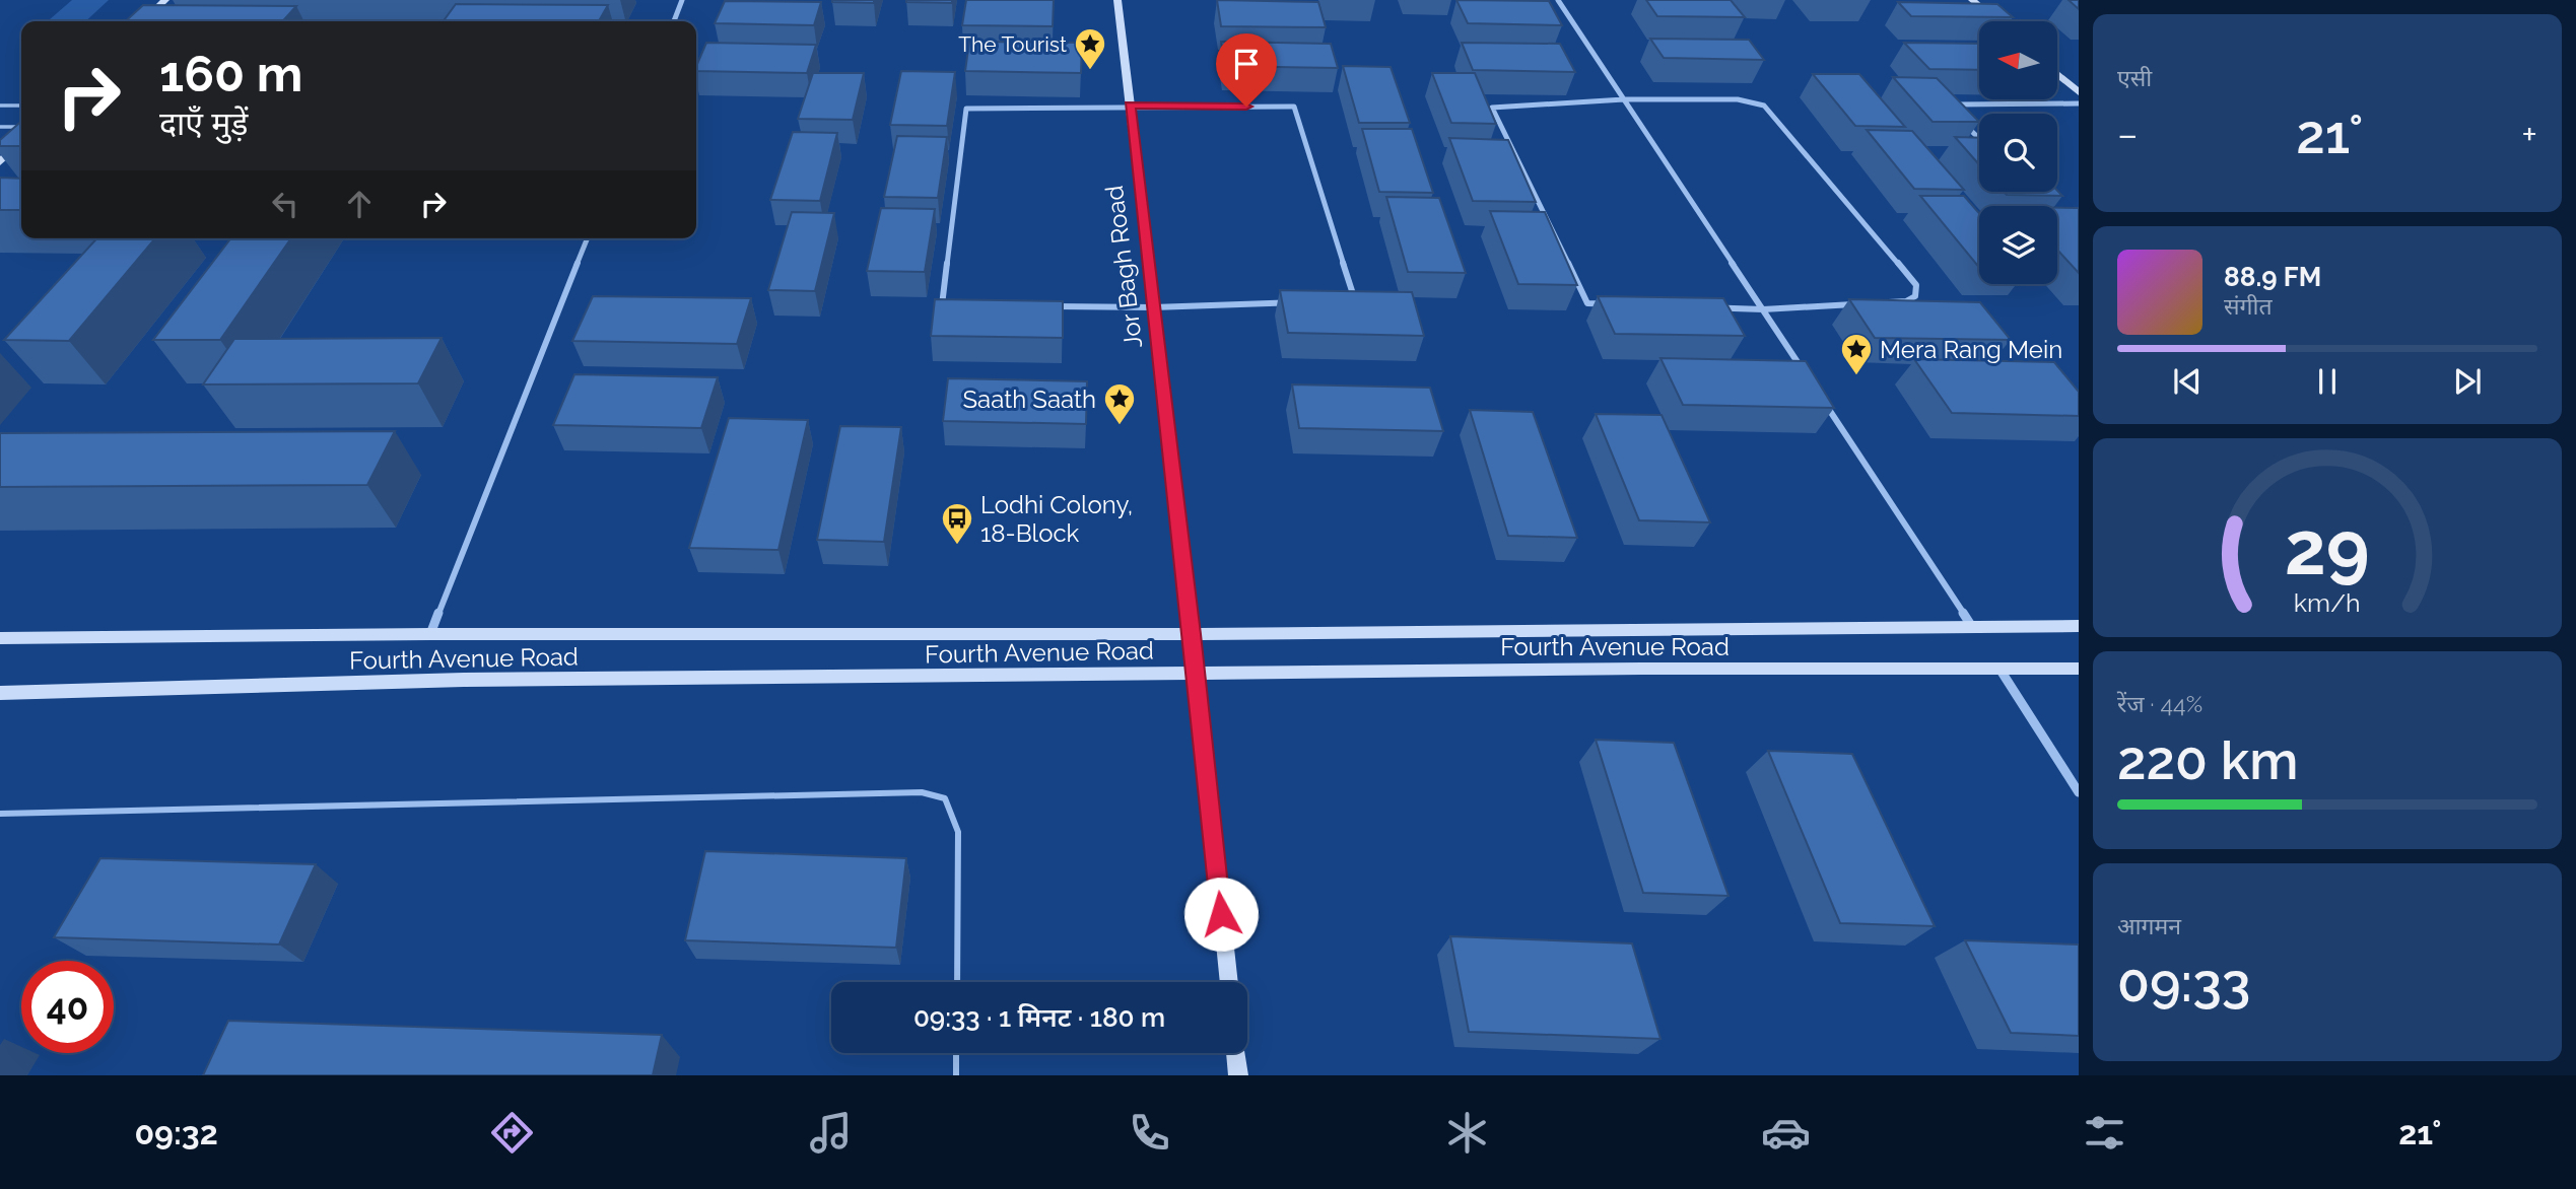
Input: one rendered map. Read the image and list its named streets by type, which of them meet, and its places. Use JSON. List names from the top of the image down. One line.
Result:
{"streets":{"main road":["Jor Bagh Road","Fourth Avenue Road"]},"crossings":[["Jor Bagh Road","Fourth Avenue Road"]],"places":{"place":["The Tourist","Mera Rang Mein","Saath Saath"],"bus stop":["Lodhi Colony, 18-Block"]},"north":"left","page":{"tile":["एसी",["रेंज · 44%","220 km"],["आगमन","09:33"]],"turn":["160 m","दाएँ मुड़ें"],"heat":["−","21°","+"],"song":["88.9 FM","संगीत"],"limit":"40","trip":"09:33 · 1 मिनट · 180 m","tabs":["09:32","21°"],"gauge":["29","km/h"]}}
